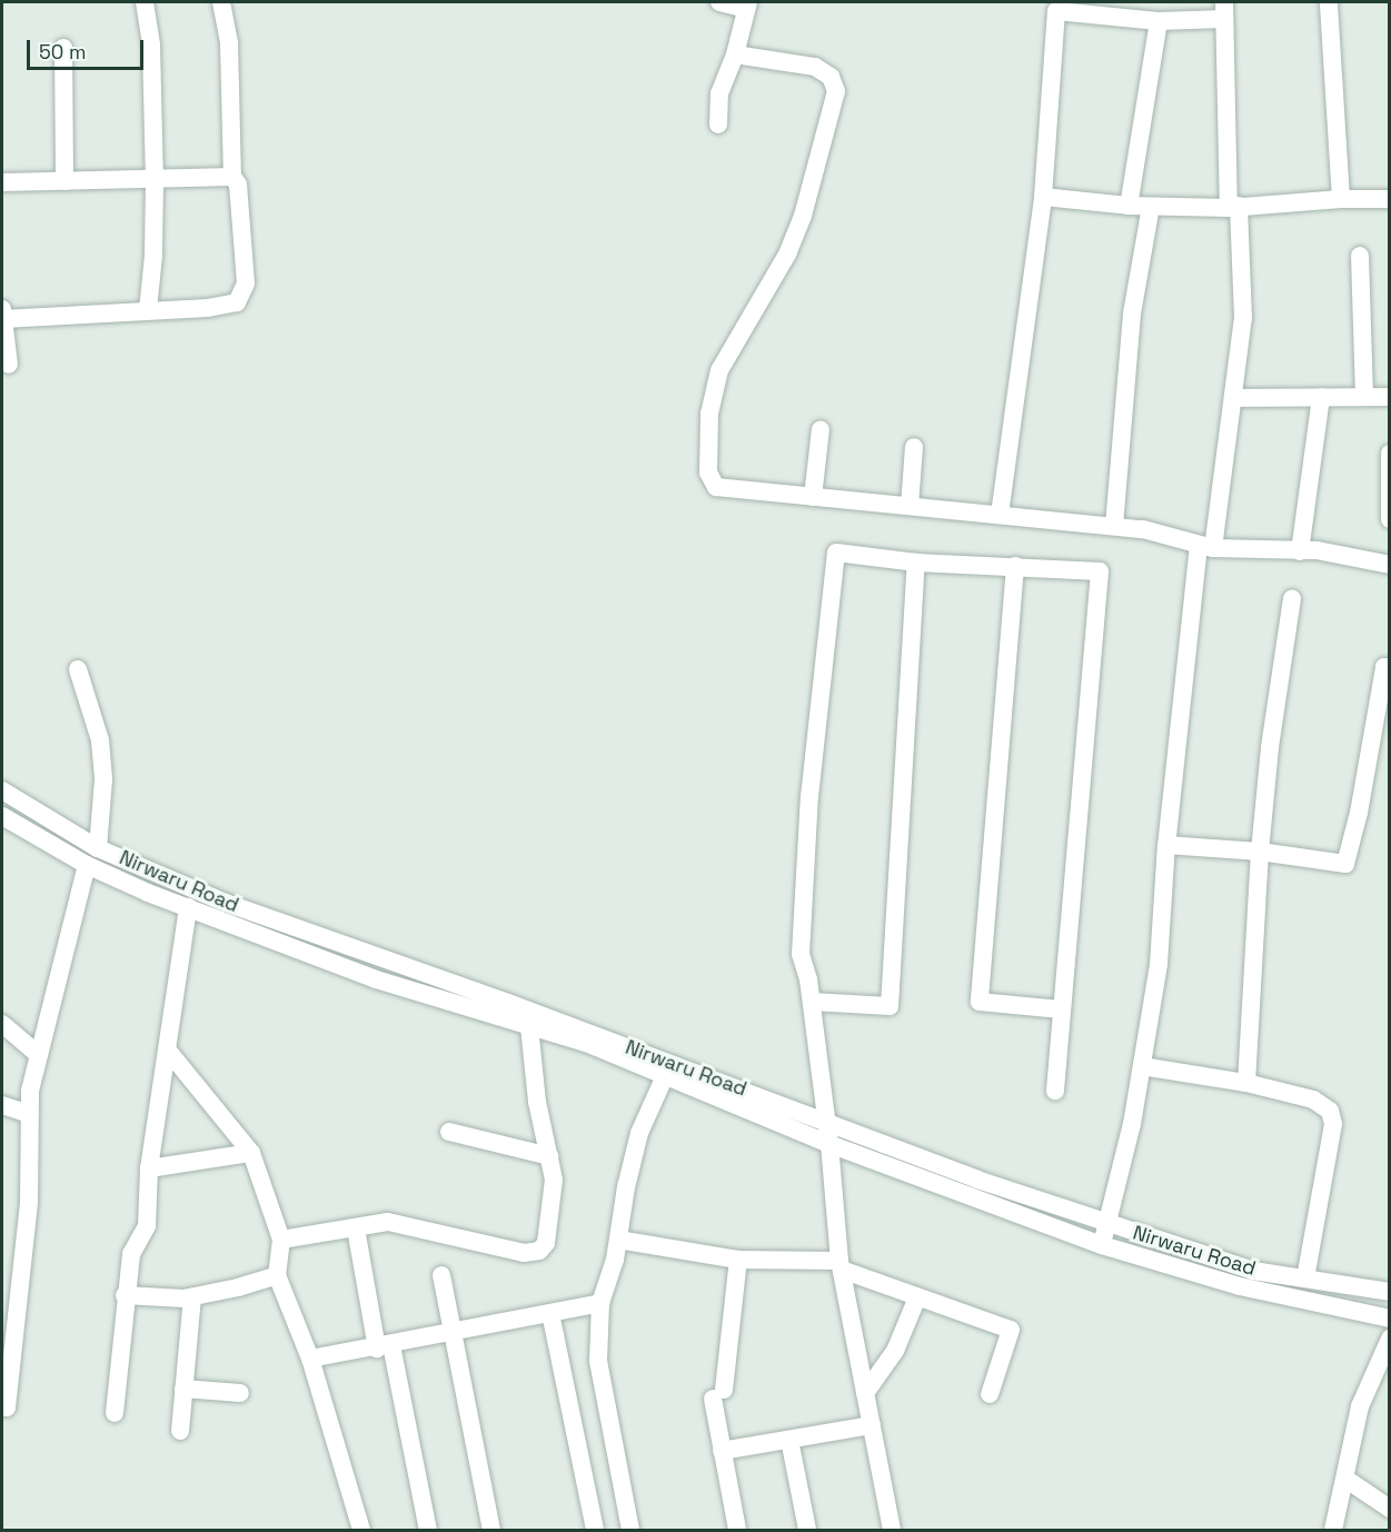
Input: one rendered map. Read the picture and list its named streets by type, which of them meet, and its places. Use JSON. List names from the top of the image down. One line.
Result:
{"streets":{"street":["Nirwaru Road"]},"scale_bar":"50 m"}
